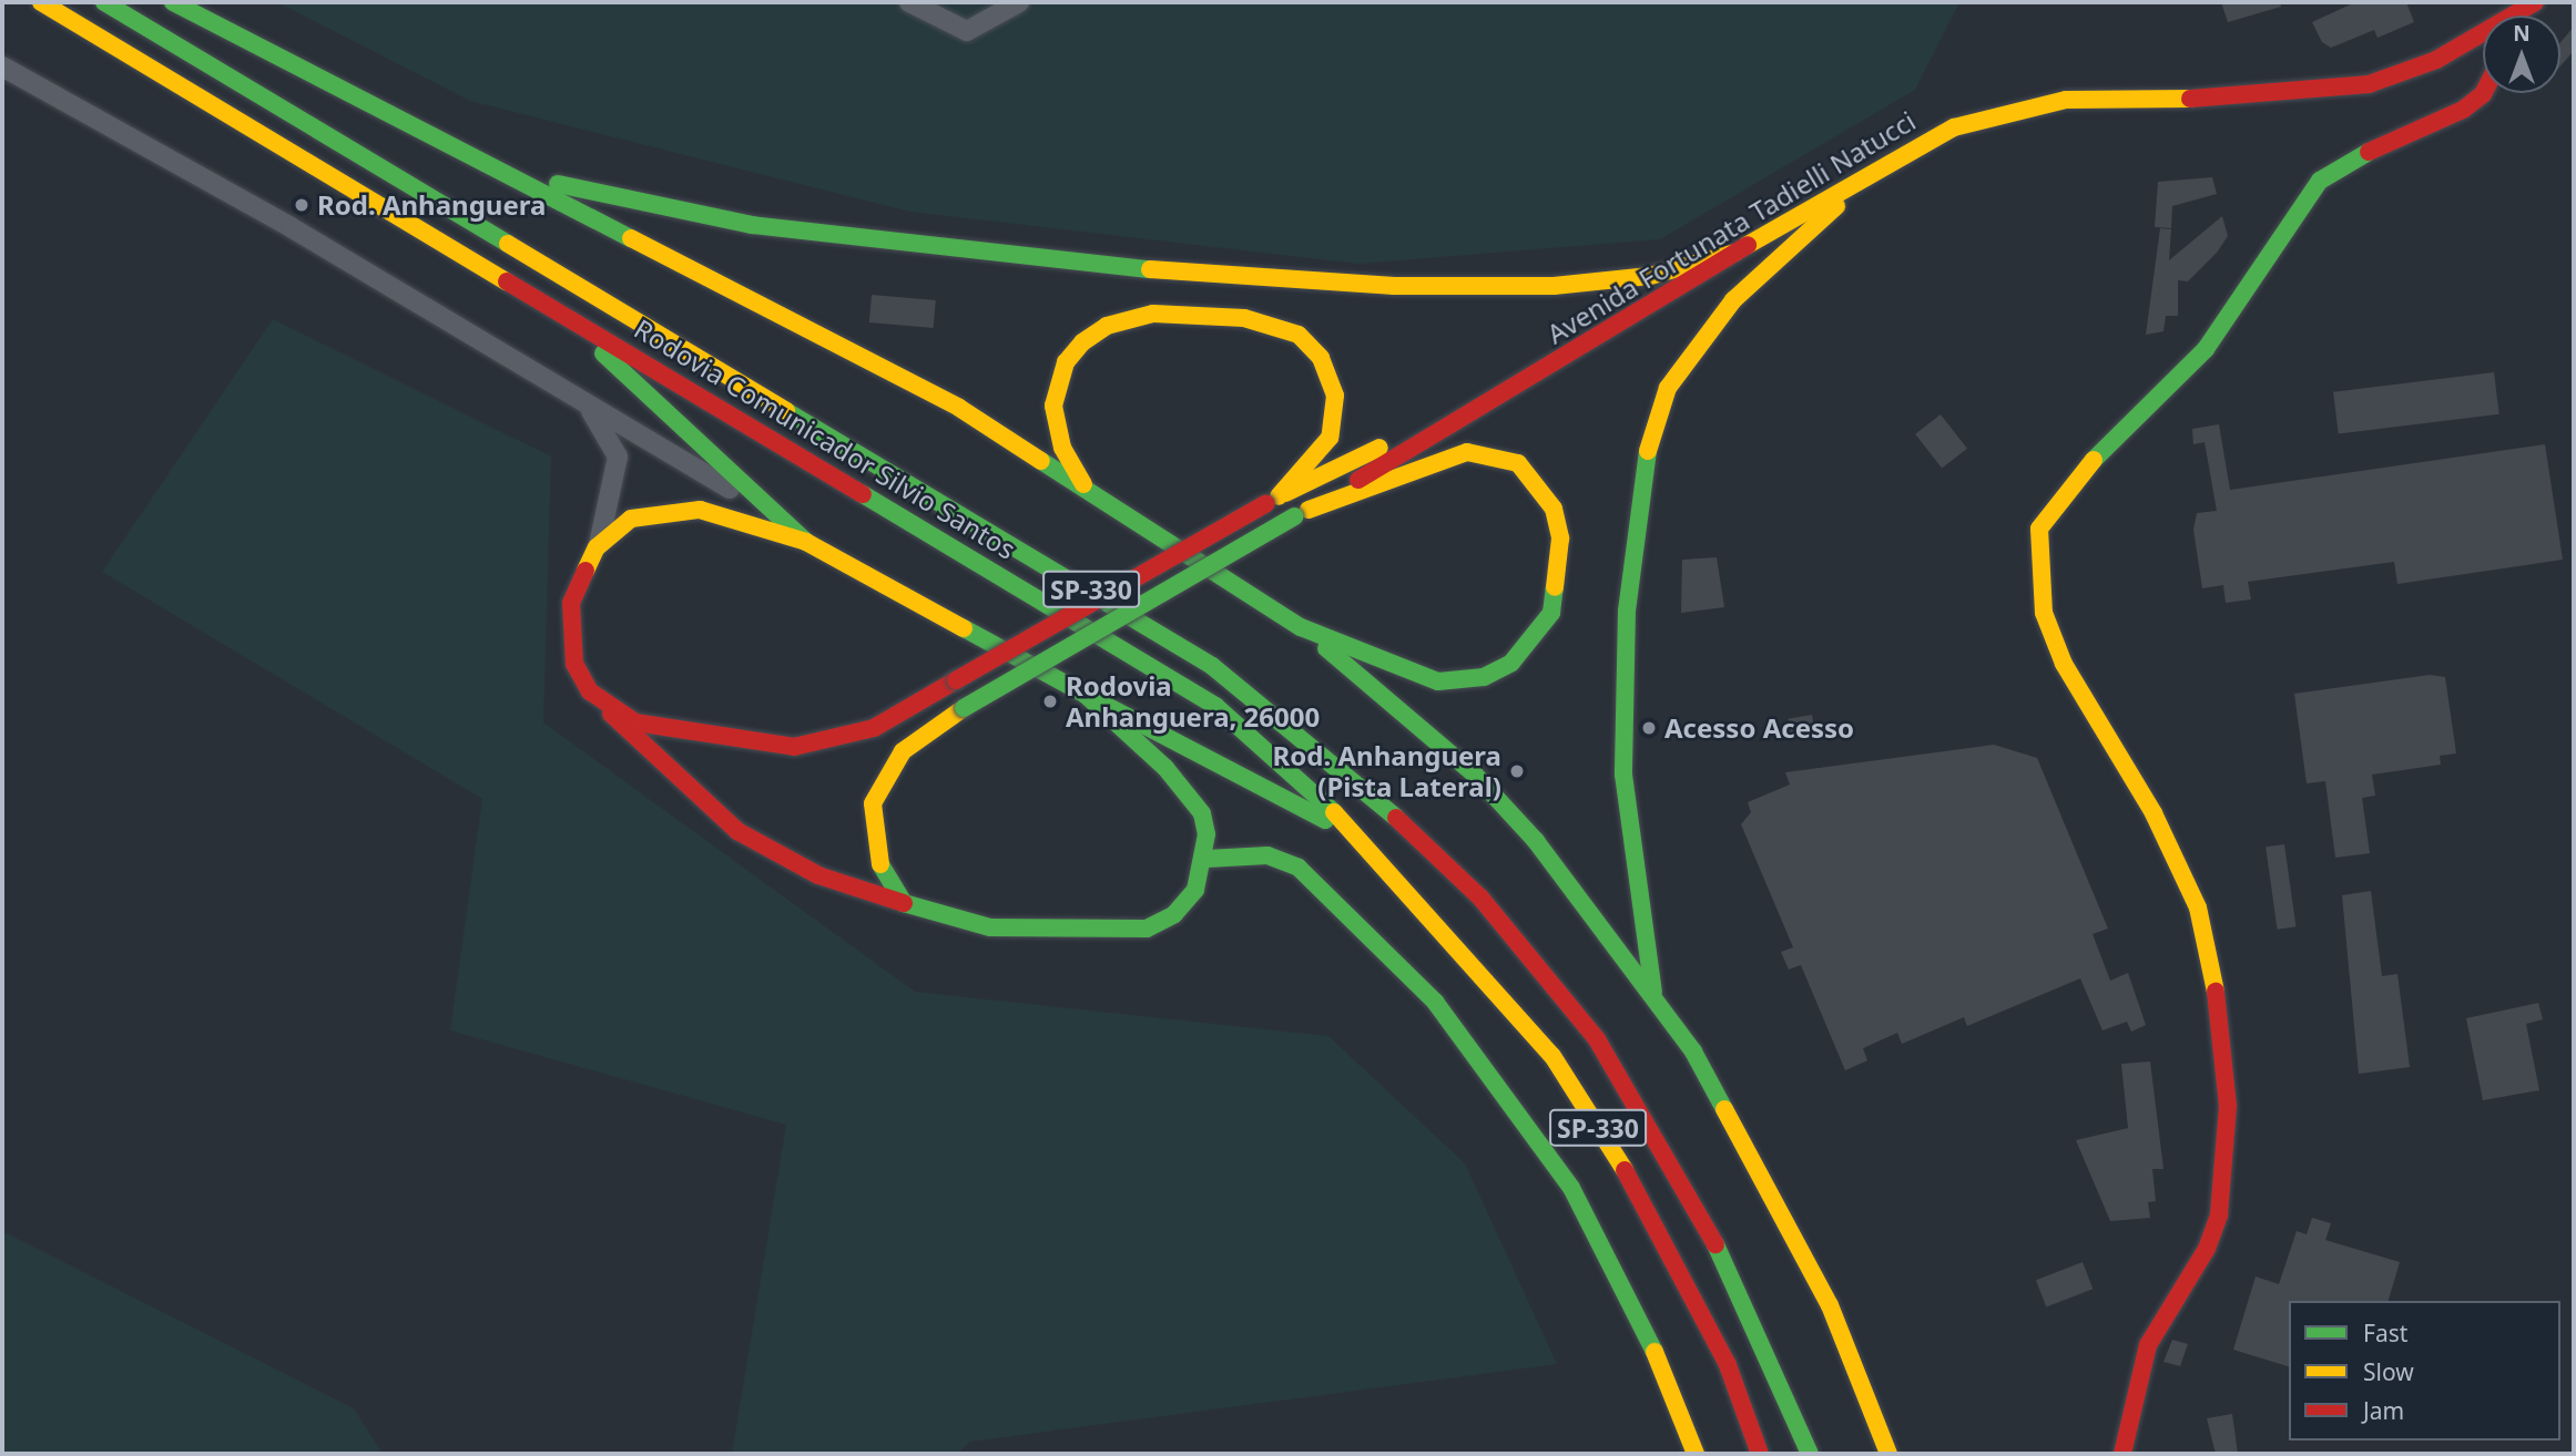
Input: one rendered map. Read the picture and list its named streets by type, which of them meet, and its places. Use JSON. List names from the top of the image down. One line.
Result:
{"streets":{"main road":["Avenida Fortunata Tadielli Natucci","Rodovia Comunicador Silvio Santos","SP-330"]},"places":["Rod. Anhanguera","Rodovia Anhanguera, 26000","Acesso Acesso","Rod. Anhanguera (Pista Lateral)"],"legend":["Fast","Slow","Jam"],"north":"top"}
